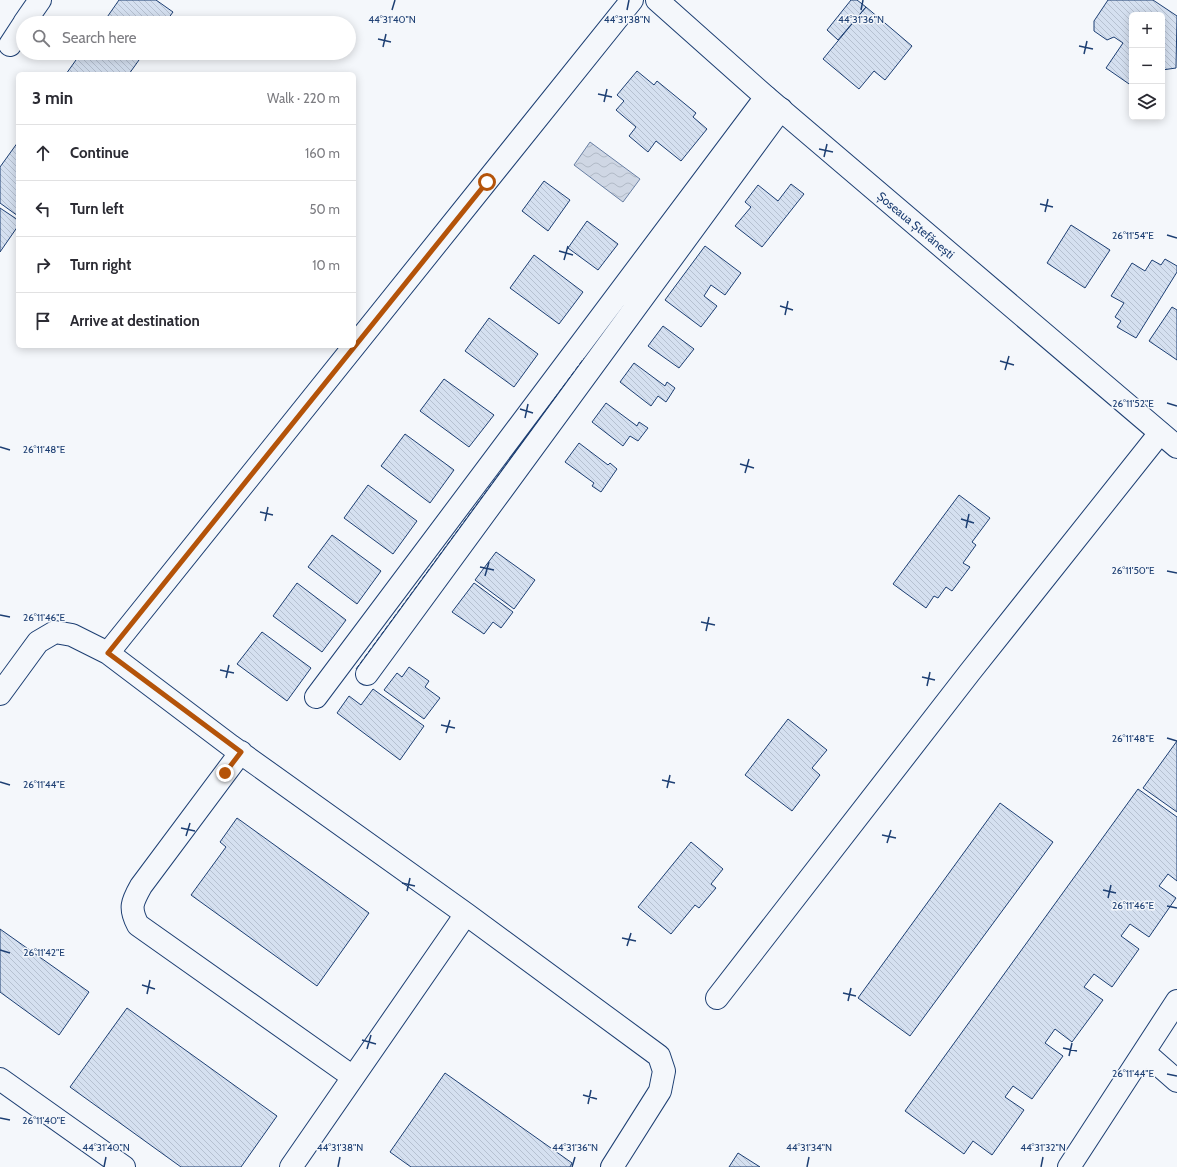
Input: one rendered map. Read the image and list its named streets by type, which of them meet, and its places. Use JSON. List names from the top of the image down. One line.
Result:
{"streets":{"street":["Șoseaua Ștefănești"]},"page":{"map_buttons":["+","−"],"search":"Search here","heading":["3 min","Walk · 220 m"],"list":[["Continue","160 m"],["Turn left","50 m"],["Turn right","10 m"],"Arrive at destination"]},"coordinates":["44°31'40\"N","44°31'38\"N","44°31'36\"N","26°11'54\"E","26°11'52\"E","26°11'48\"E","26°11'50\"E","26°11'46\"E","26°11'44\"E","26°11'42\"E","26°11'40\"E","44°31'34\"N","44°31'32\"N"]}
